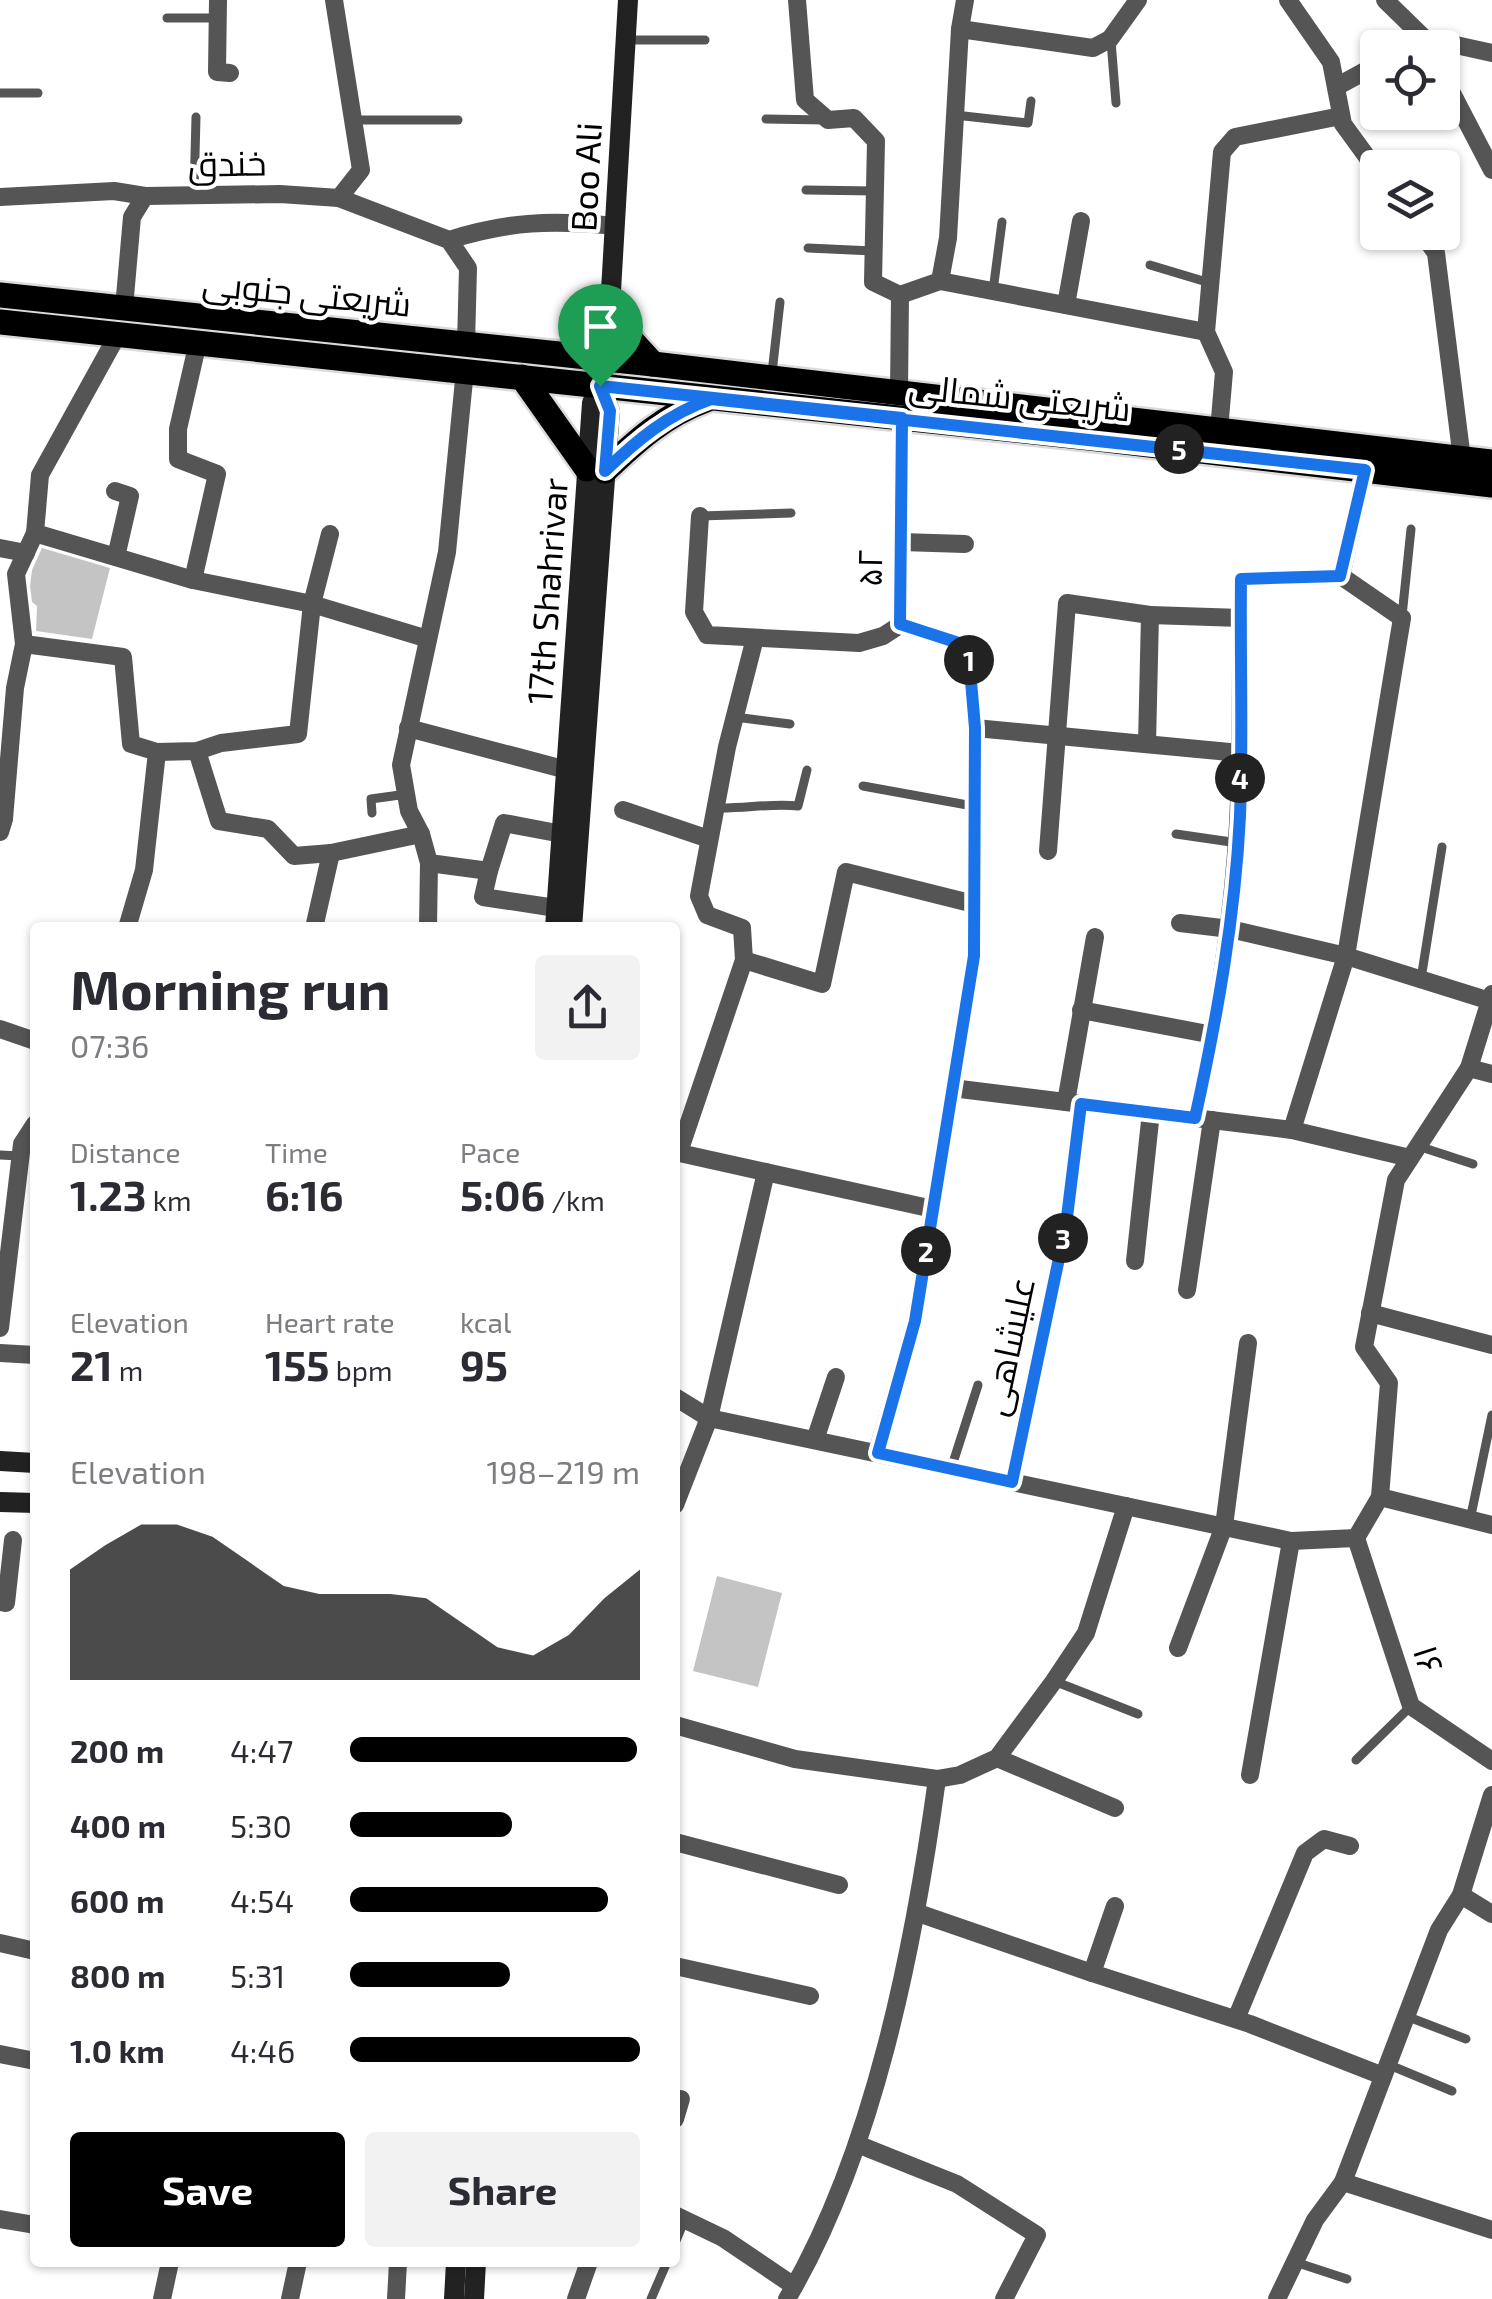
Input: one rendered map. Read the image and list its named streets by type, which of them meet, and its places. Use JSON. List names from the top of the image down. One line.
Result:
{"streets":{"main road":["Boo Ali","شریعتی جنوبی","شریعتی شمالی","17th Shahrivar"],"street":["خندق","۵۲","علیشاهی","۱۶"]},"crossings":[["خندق","شریعتی جنوبی"],["Boo Ali","شریعتی جنوبی"],["Boo Ali","شریعتی شمالی"],["شریعتی جنوبی","شریعتی شمالی"],["شریعتی جنوبی","17th Shahrivar"],["شریعتی شمالی","۵۲"],["شریعتی شمالی","17th Shahrivar"]],"page":{"pins":["5","1","4","3","2"],"heading":["Morning run","07:36"],"stats":[["Distance","1.23 km"],["Time","6:16"],["Pace","5:06 /km"],["Elevation","21 m"],["Heart rate","155 bpm"],["kcal","95"]],"chart":["Elevation","198–219 m"],"list":[{"name":"200 m","note":"4:47"},{"name":"400 m","note":"5:30"},{"name":"600 m","note":"4:54"},{"name":"800 m","note":"5:31"},{"name":"1.0 km","note":"4:46"}],"buttons":["Save","Share"]}}
